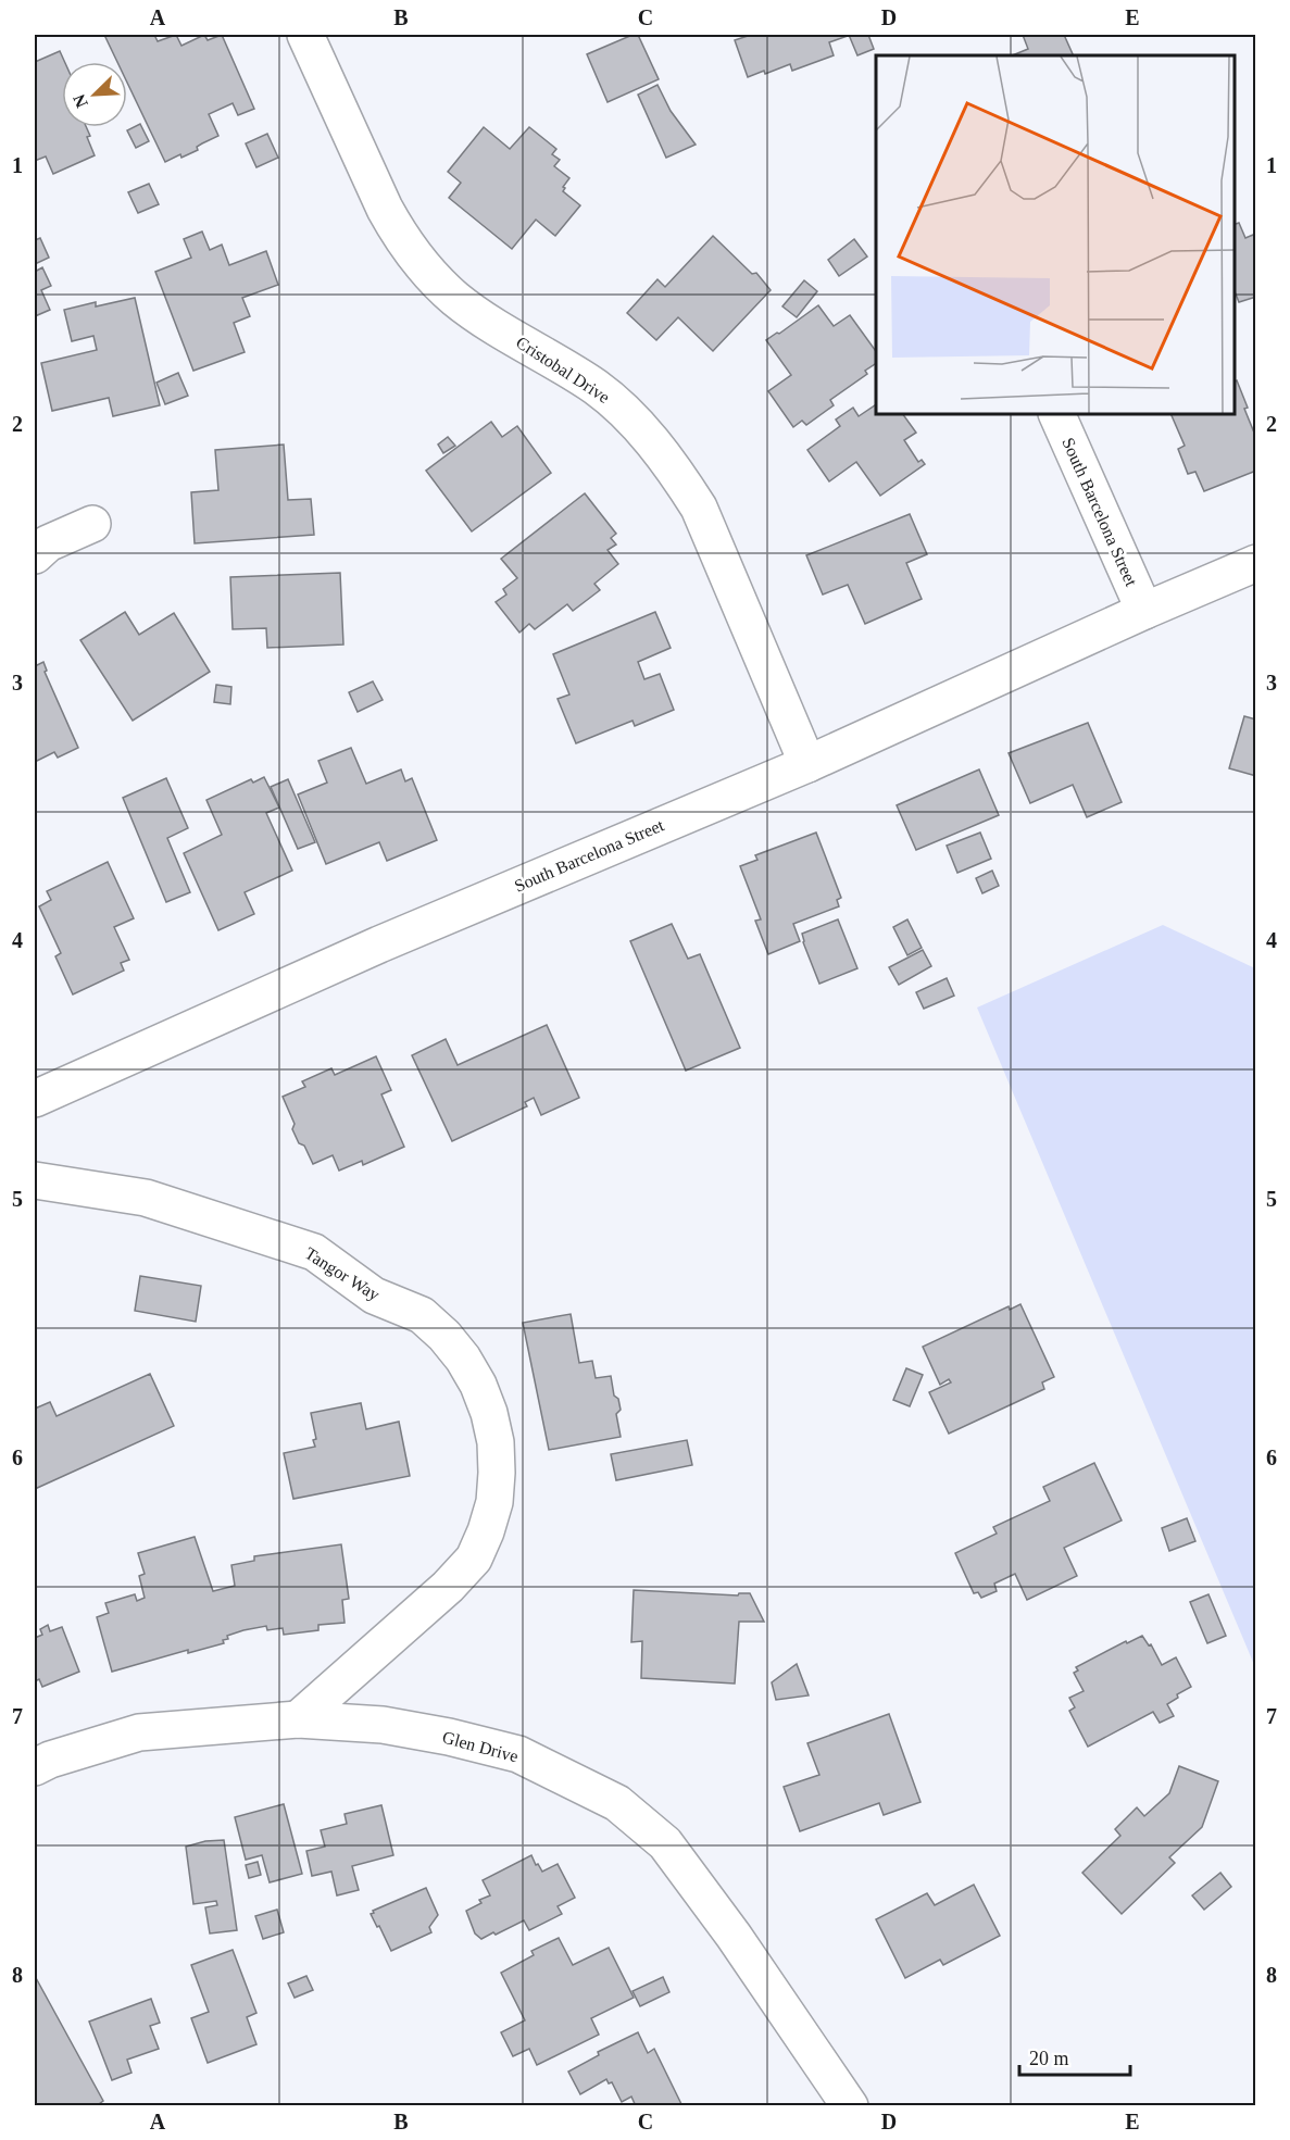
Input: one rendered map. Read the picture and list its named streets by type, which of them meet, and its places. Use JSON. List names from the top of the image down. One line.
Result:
{"streets":{"street":["Cristobal Drive","South Barcelona Street","Tangor Way","Glen Drive"]},"crossings":[["Cristobal Drive","South Barcelona Street"],["Tangor Way","Glen Drive"]],"scale_bar":"20 m","north":"bottom left","grid":{"columns":["A","B","C","D","E"],"rows":["1","2","3","4","5","6","7","8"]}}
